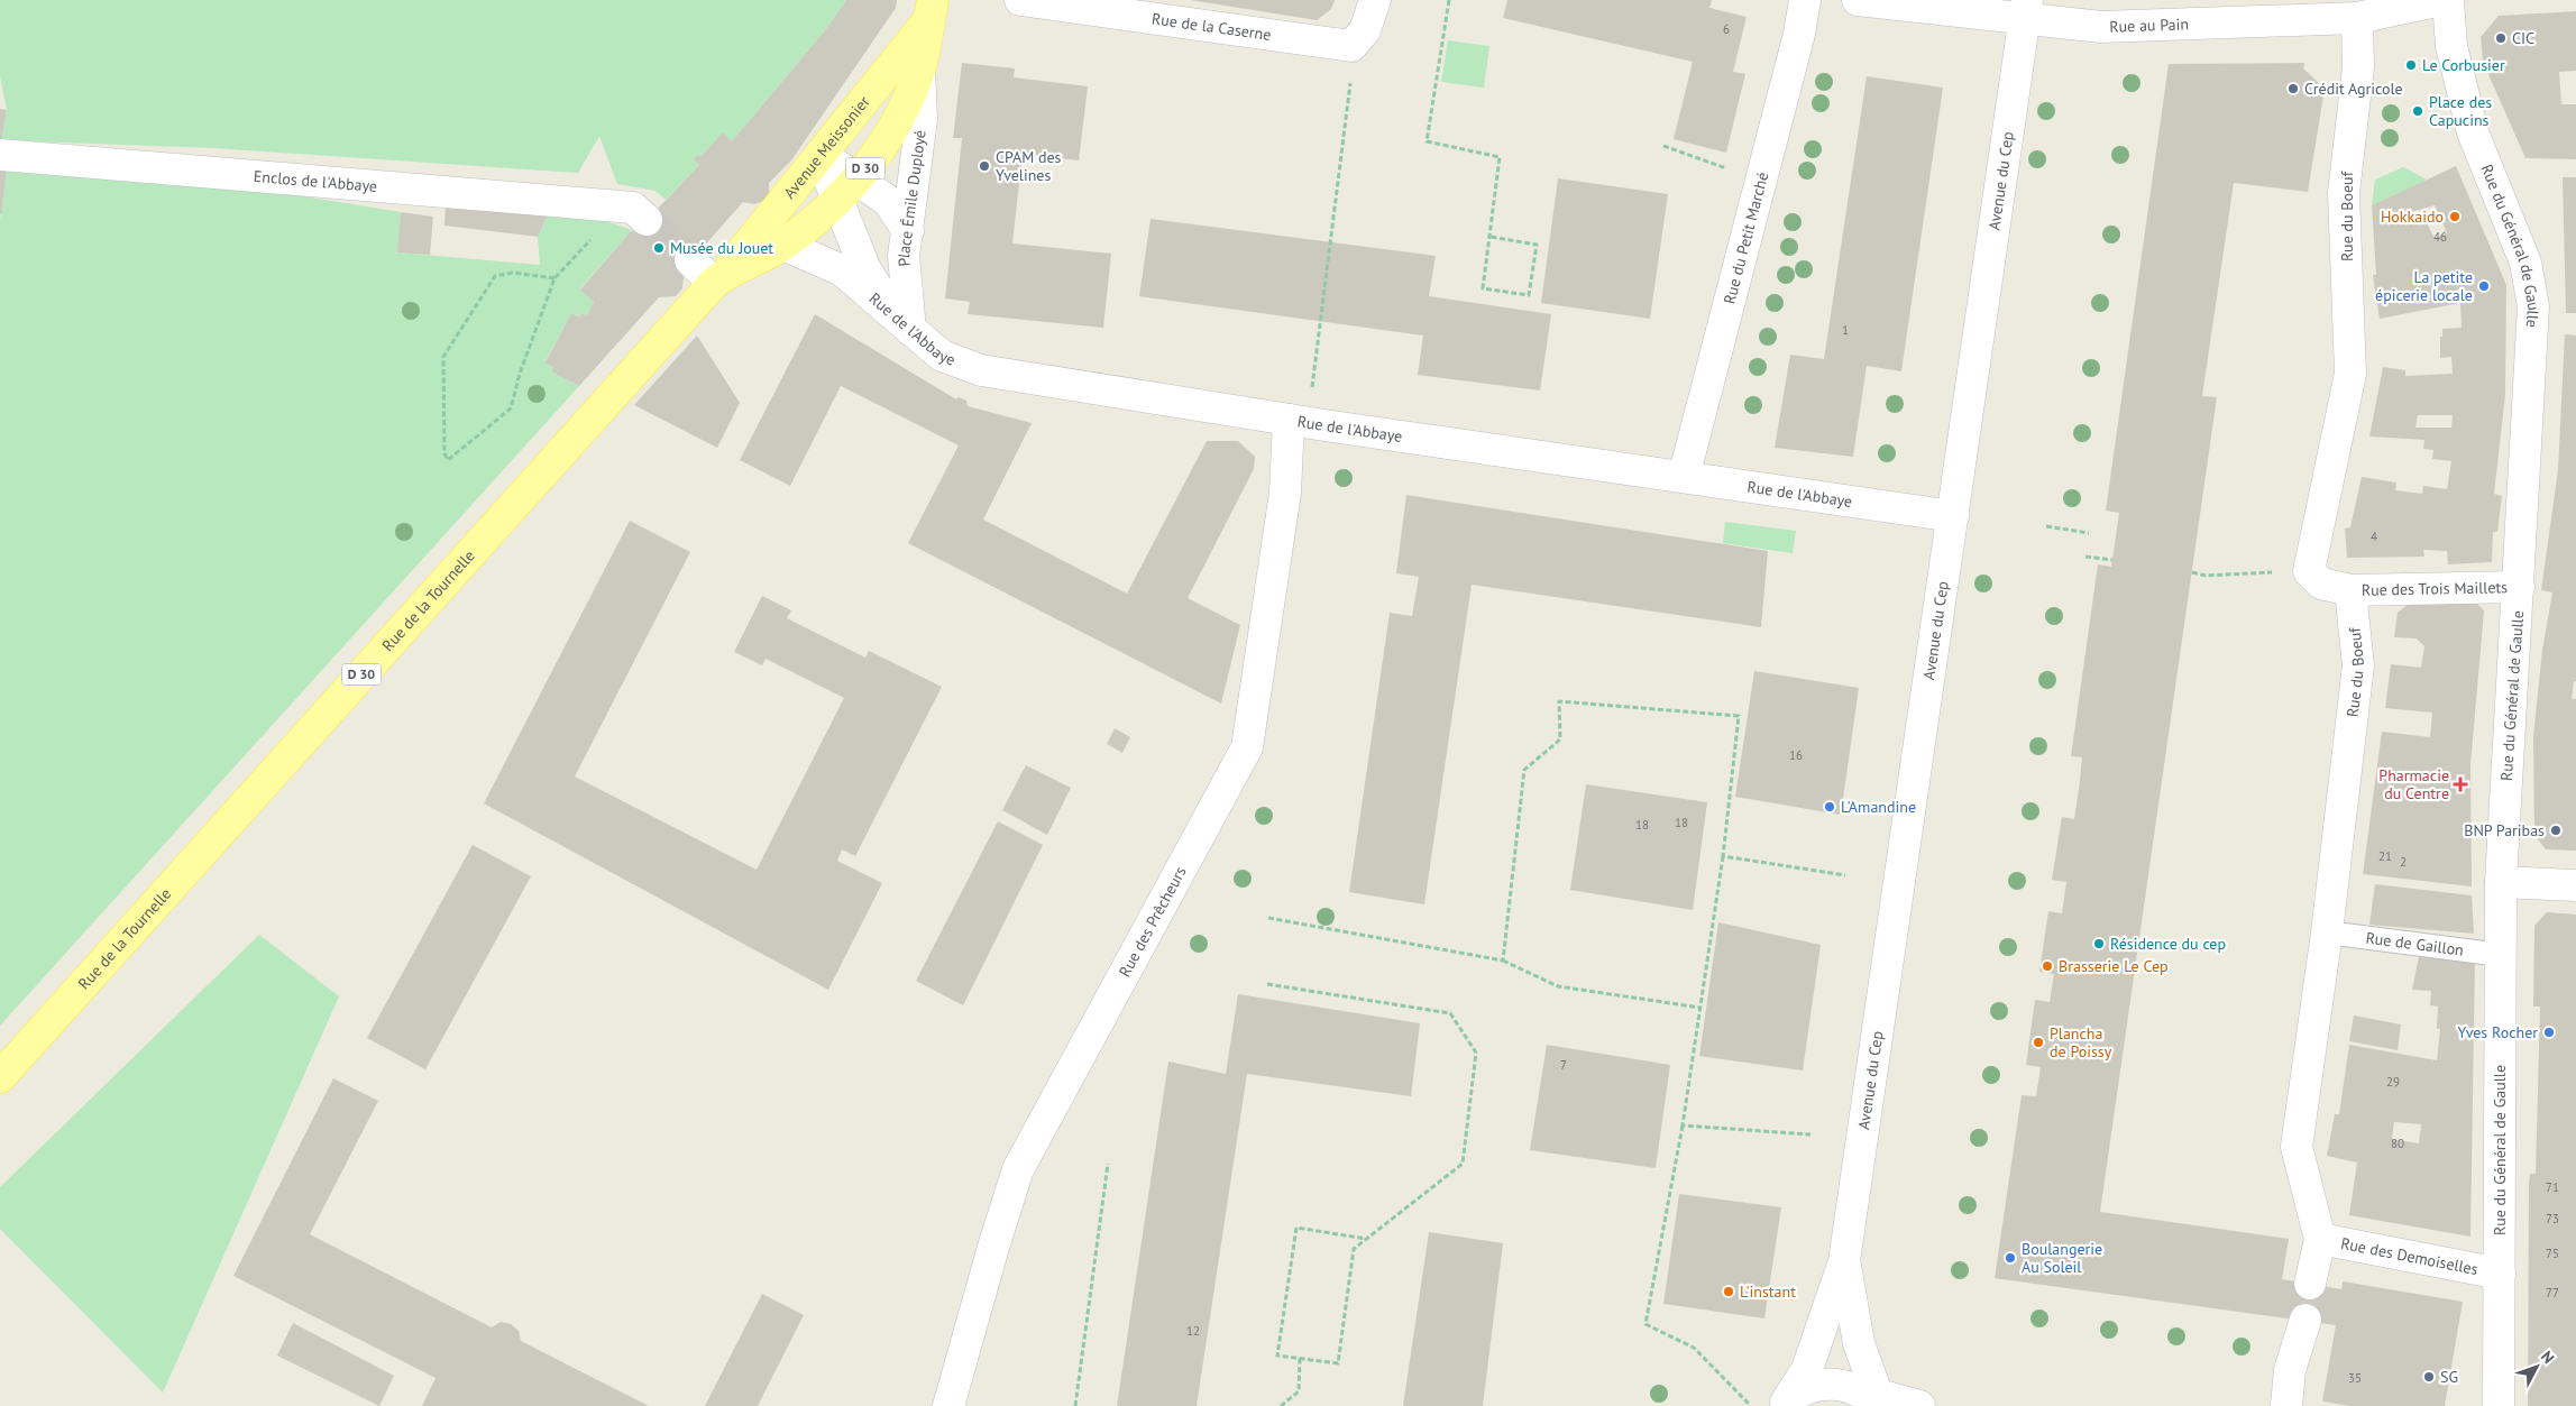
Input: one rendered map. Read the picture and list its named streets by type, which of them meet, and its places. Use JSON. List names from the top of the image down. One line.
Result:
{"streets":{"main road":["Avenue Meissonier","D 30","Rue de la Tournelle"],"street":["Rue au Pain","Rue de la Caserne","Avenue du Cep","Enclos de l'Abbaye","Place Émile Duployé","Rue du Boeuf","Rue du Petit Marché","Rue du Général de Gaulle","Rue de l'Abbaye","Rue des Trois Maillets","Rue des Prêcheurs","Rue des Demoiselles"],"lane":["Rue de Gaillon"]},"crossings":[["Rue au Pain","Avenue du Cep"],["Rue au Pain","Rue du Boeuf"],["Avenue Meissonier","Place Émile Duployé"],["Avenue Meissonier","Rue de l'Abbaye"],["Avenue Meissonier","Rue de la Tournelle"],["Avenue du Cep","Rue de l'Abbaye"],["Place Émile Duployé","Rue de l'Abbaye"],["Rue du Boeuf","Rue des Trois Maillets"],["Rue du Boeuf","Rue de Gaillon"],["Rue du Boeuf","Rue des Demoiselles"],["Rue du Petit Marché","Rue de l'Abbaye"],["Rue du Général de Gaulle","Rue des Trois Maillets"],["Rue du Général de Gaulle","Rue de Gaillon"],["Rue du Général de Gaulle","Rue des Demoiselles"],["Rue de l'Abbaye","Rue de la Tournelle"],["Rue de l'Abbaye","Rue des Prêcheurs"]],"places":{"other":["CIC","Le Corbusier","Crédit Agricole","Place des Capucins","CPAM des Yvelines","Hokkaido","Musée du Jouet","La petite épicerie locale","L'Amandine","BNP Paribas","Résidence du cep","Brasserie Le Cep","Yves Rocher","Plancha de Poissy","Boulangerie Au Soleil","L'instant","SG"],"health":["Pharmacie du Centre"]},"house_numbers":["6","46","1","4","16","18","18","21","2","7","29","80","71","73","75","77","12","35"],"north":"top right"}
